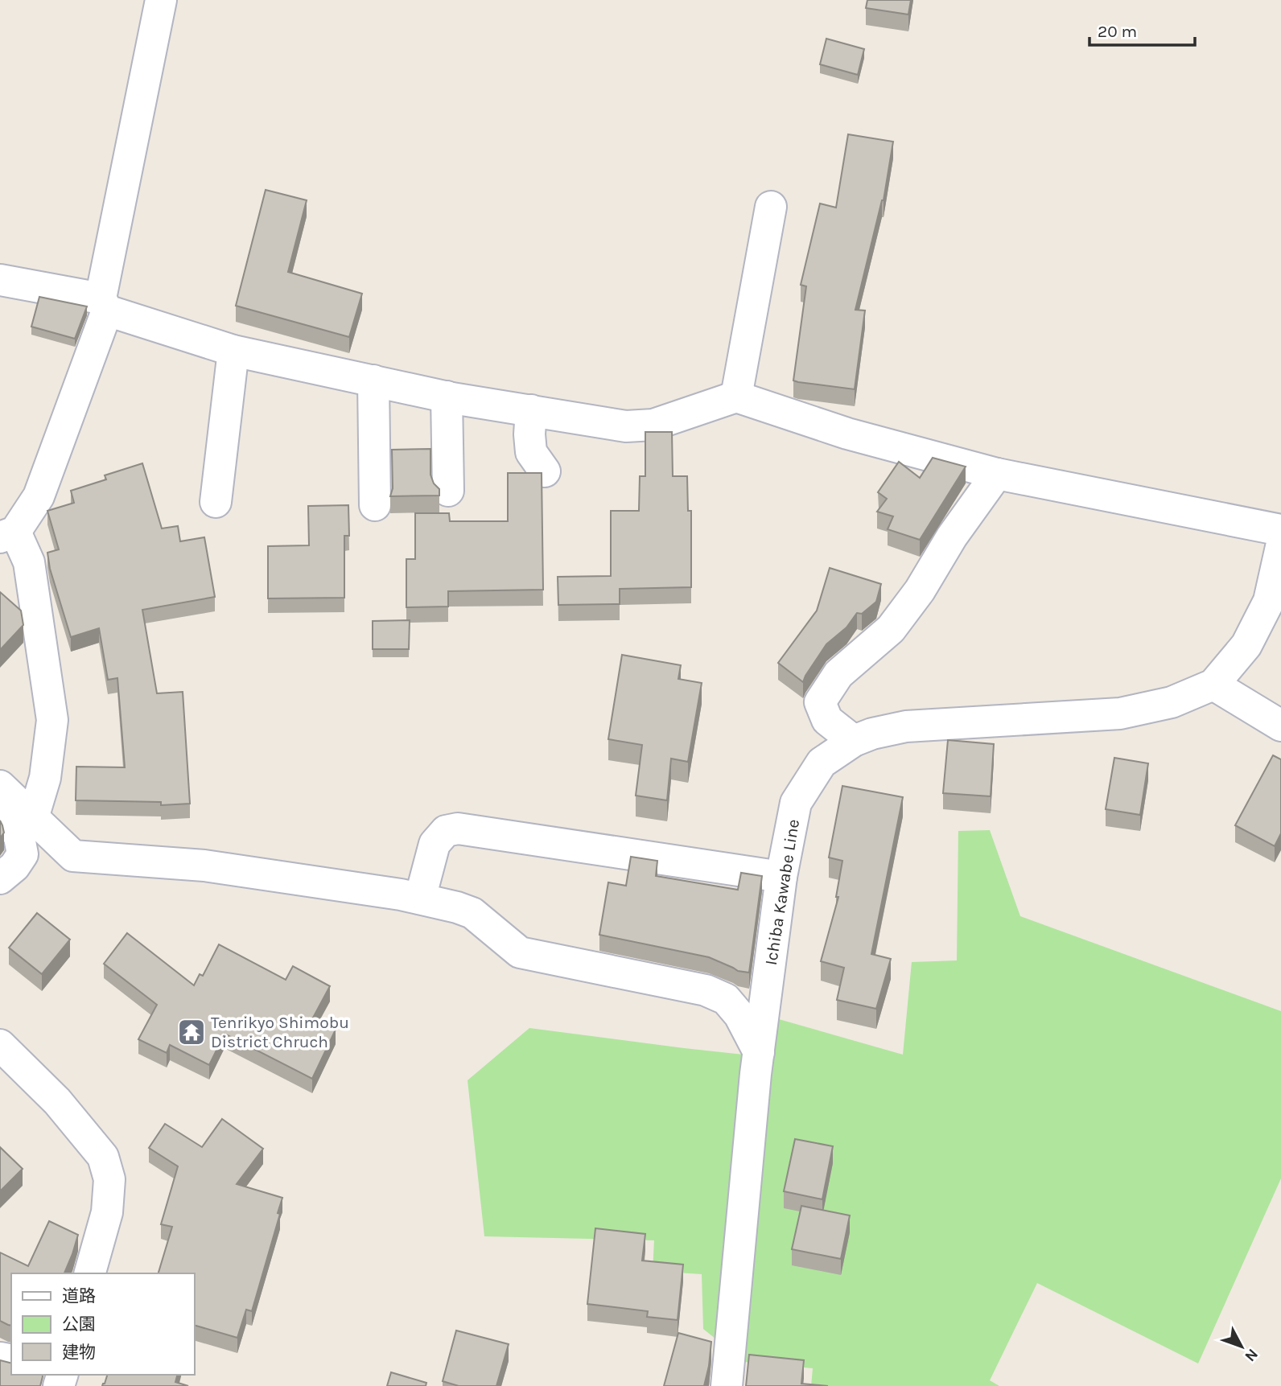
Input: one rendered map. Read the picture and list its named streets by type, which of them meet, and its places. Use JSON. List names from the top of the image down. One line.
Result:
{"streets":{"street":["Ichiba Kawabe Line"]},"places":{"temple":["Tenrikyo Shimobu District Chruch"]},"legend":["道路","公園","建物"],"scale_bar":"20 m","north":"bottom right"}
